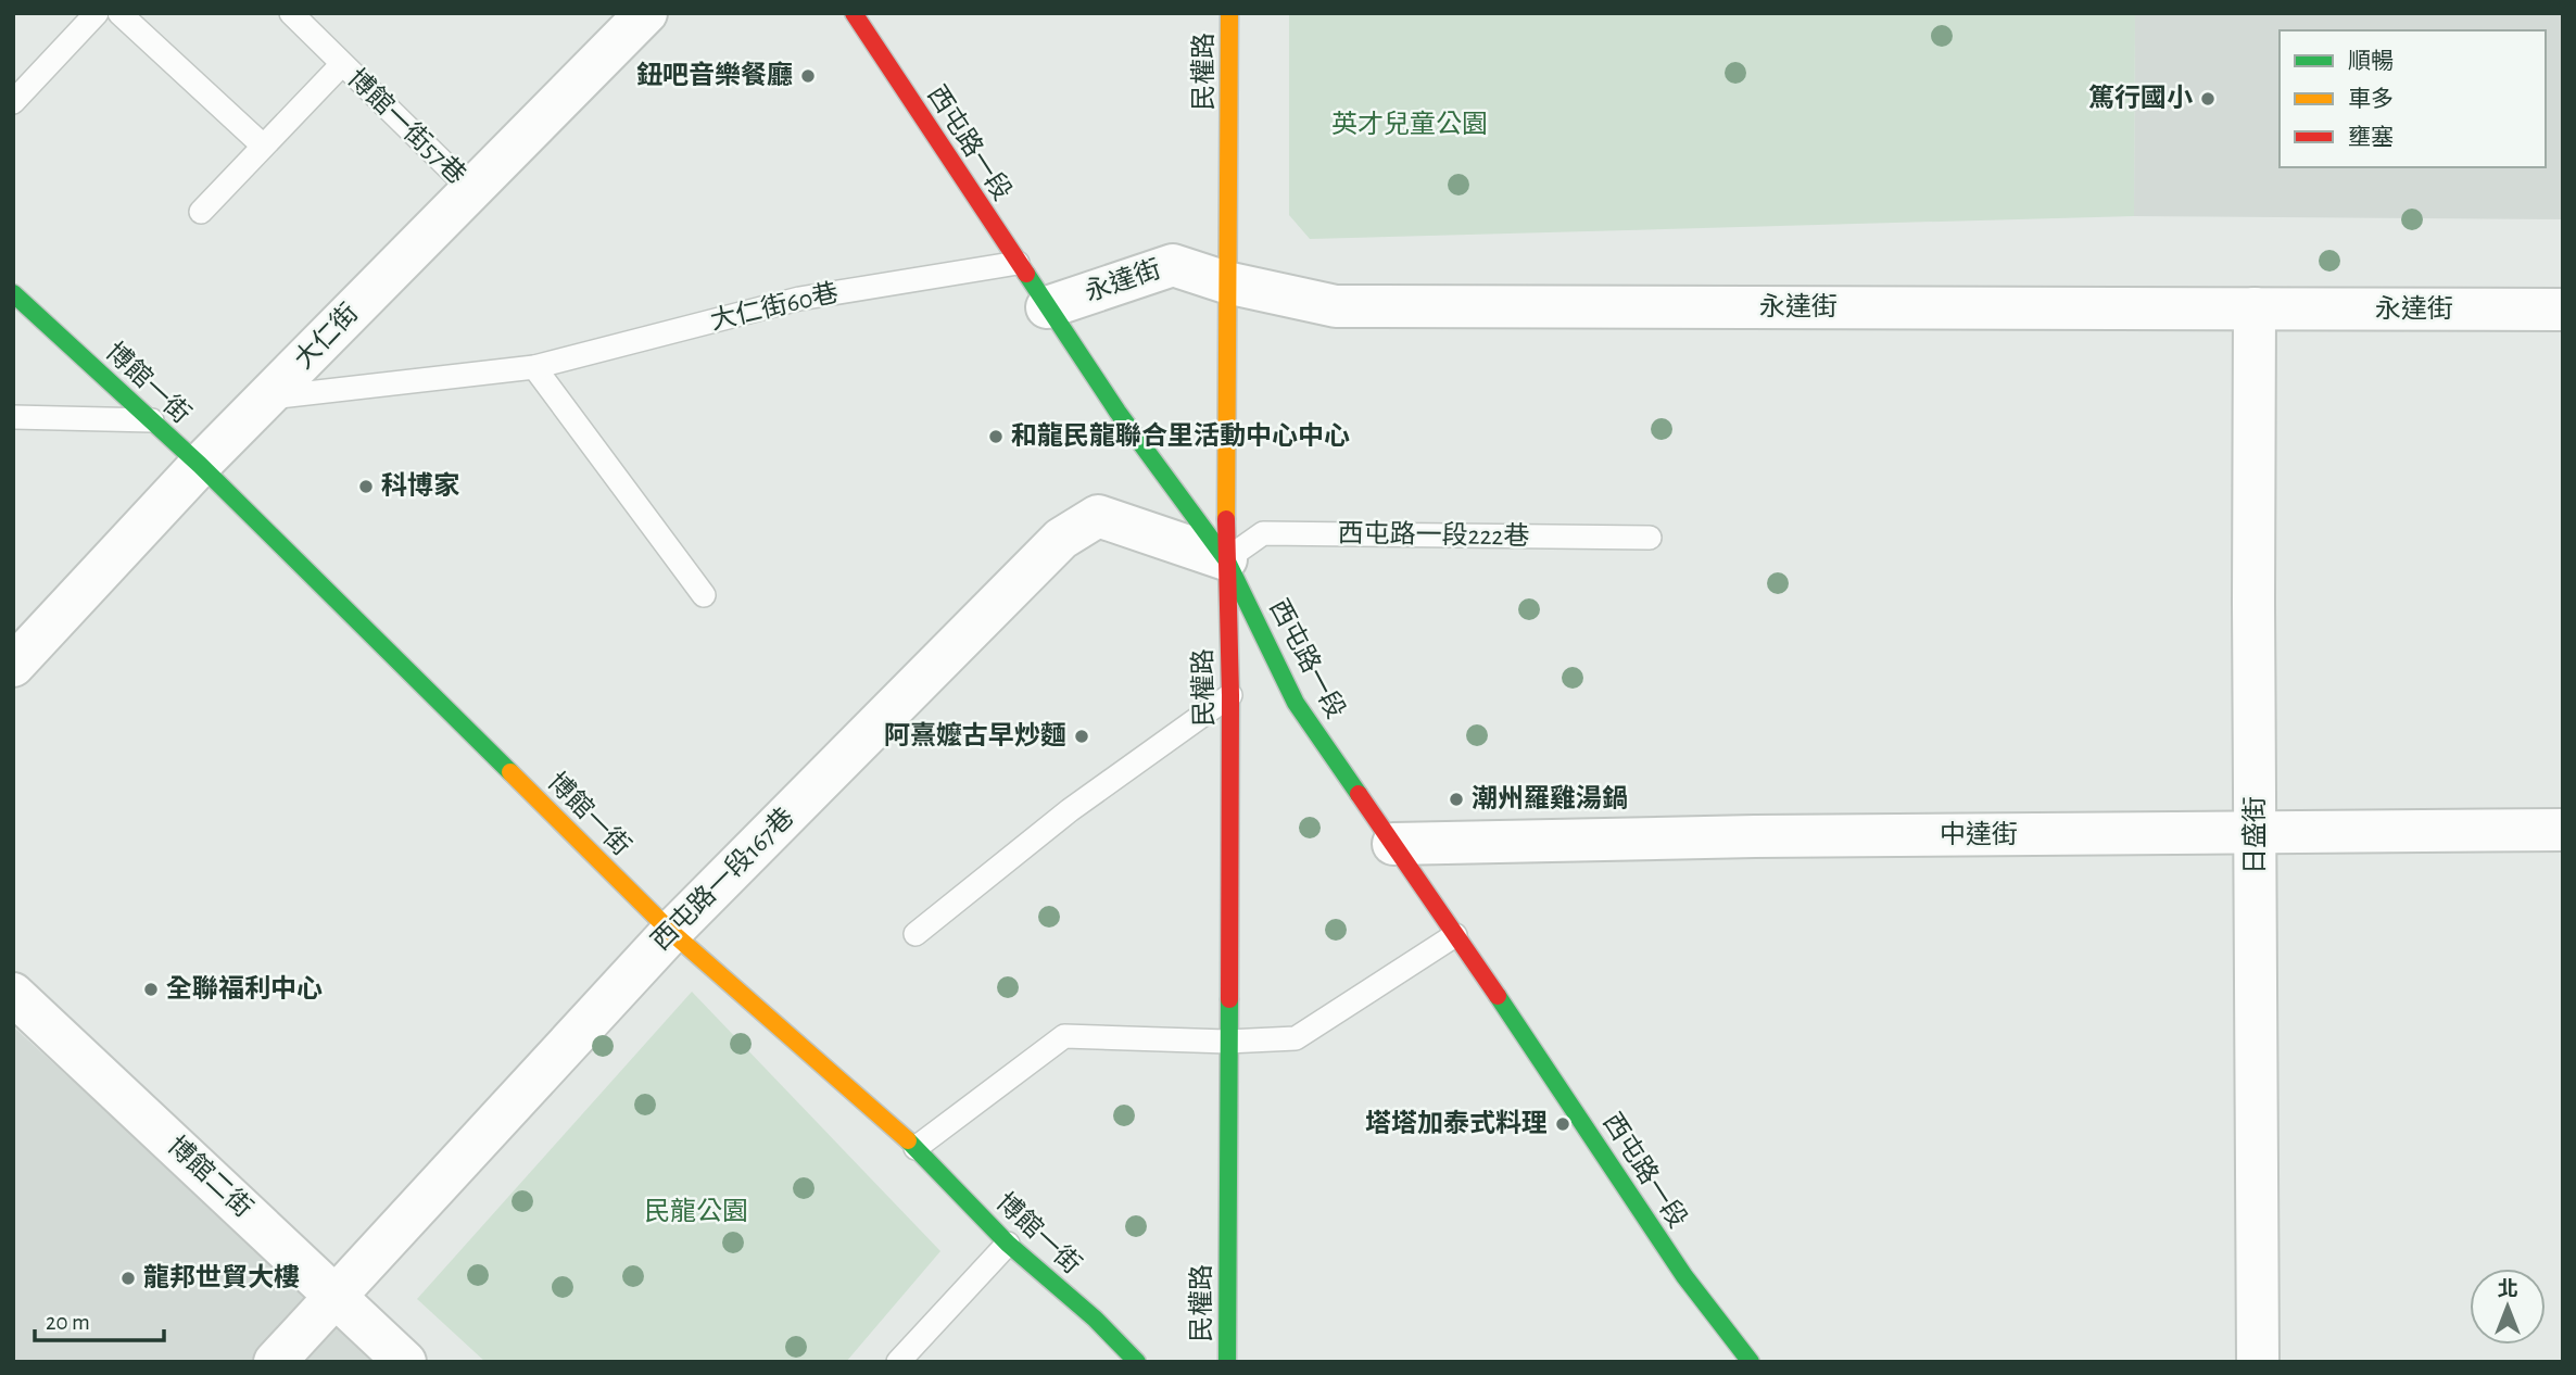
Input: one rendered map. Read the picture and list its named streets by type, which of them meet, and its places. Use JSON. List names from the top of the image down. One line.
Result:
{"streets":{"street":["民權路","西屯路一段","永達街","大仁街","博館一街","中達街","日盛街","西屯路一段167巷","博館二街"],"lane":["博館一街57巷","大仁街60巷","西屯路一段222巷"]},"crossings":[["民權路","西屯路一段"],["民權路","永達街"],["民權路","西屯路一段222巷"],["民權路","西屯路一段167巷"],["博館一街57巷","大仁街"],["西屯路一段","永達街"],["西屯路一段","大仁街60巷"],["西屯路一段","西屯路一段222巷"],["西屯路一段","中達街"],["西屯路一段","西屯路一段167巷"],["永達街","日盛街"],["大仁街60巷","大仁街"],["大仁街","博館一街"],["博館一街","西屯路一段167巷"],["西屯路一段222巷","西屯路一段167巷"],["中達街","日盛街"],["西屯路一段167巷","博館二街"]],"parks":["英才兒童公園","民龍公園"],"places":["鈕吧音樂餐廳","篤行國小","和龍民龍聯合里活動中心中心","科博家","阿熹嬤古早炒麵","潮州羅雞湯鍋","全聯福利中心","塔塔加泰式料理","龍邦世貿大樓"],"legend":["順暢","車多","壅塞"],"scale_bar":"20 m","north":"top"}
